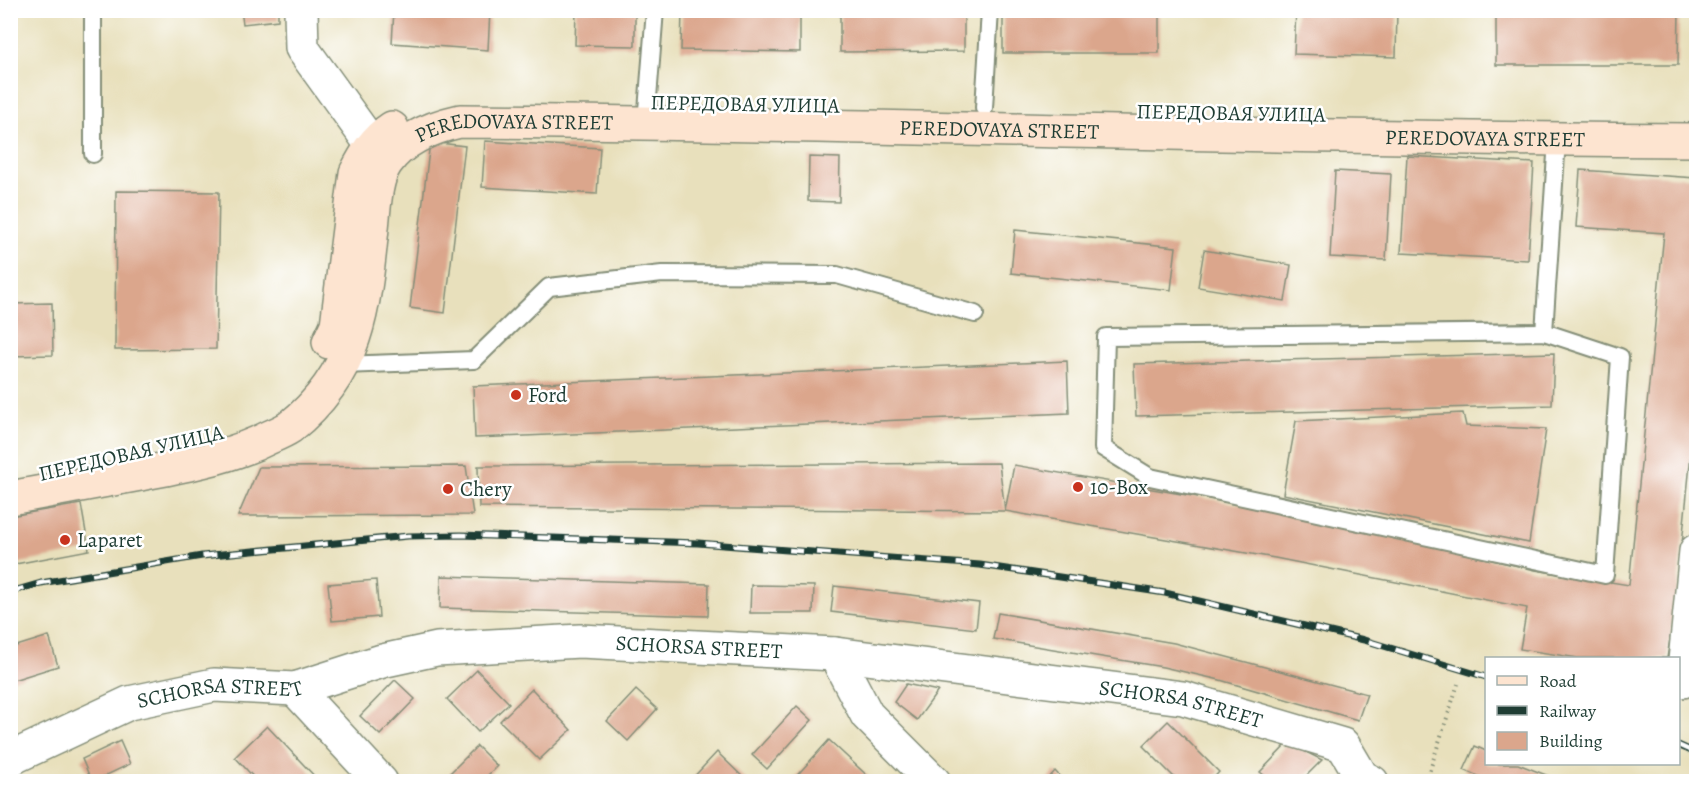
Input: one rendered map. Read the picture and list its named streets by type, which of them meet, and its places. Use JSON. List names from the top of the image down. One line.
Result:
{"streets":{"main road":["ПЕРЕДОВАЯ УЛИЦА","PEREDOVAYA STREET"],"street":["SCHORSA STREET"]},"crossings":[["ПЕРЕДОВАЯ УЛИЦА","PEREDOVAYA STREET"]],"places":["Ford","10-Box","Chery","Laparet"],"legend":["Road","Railway","Building"]}
